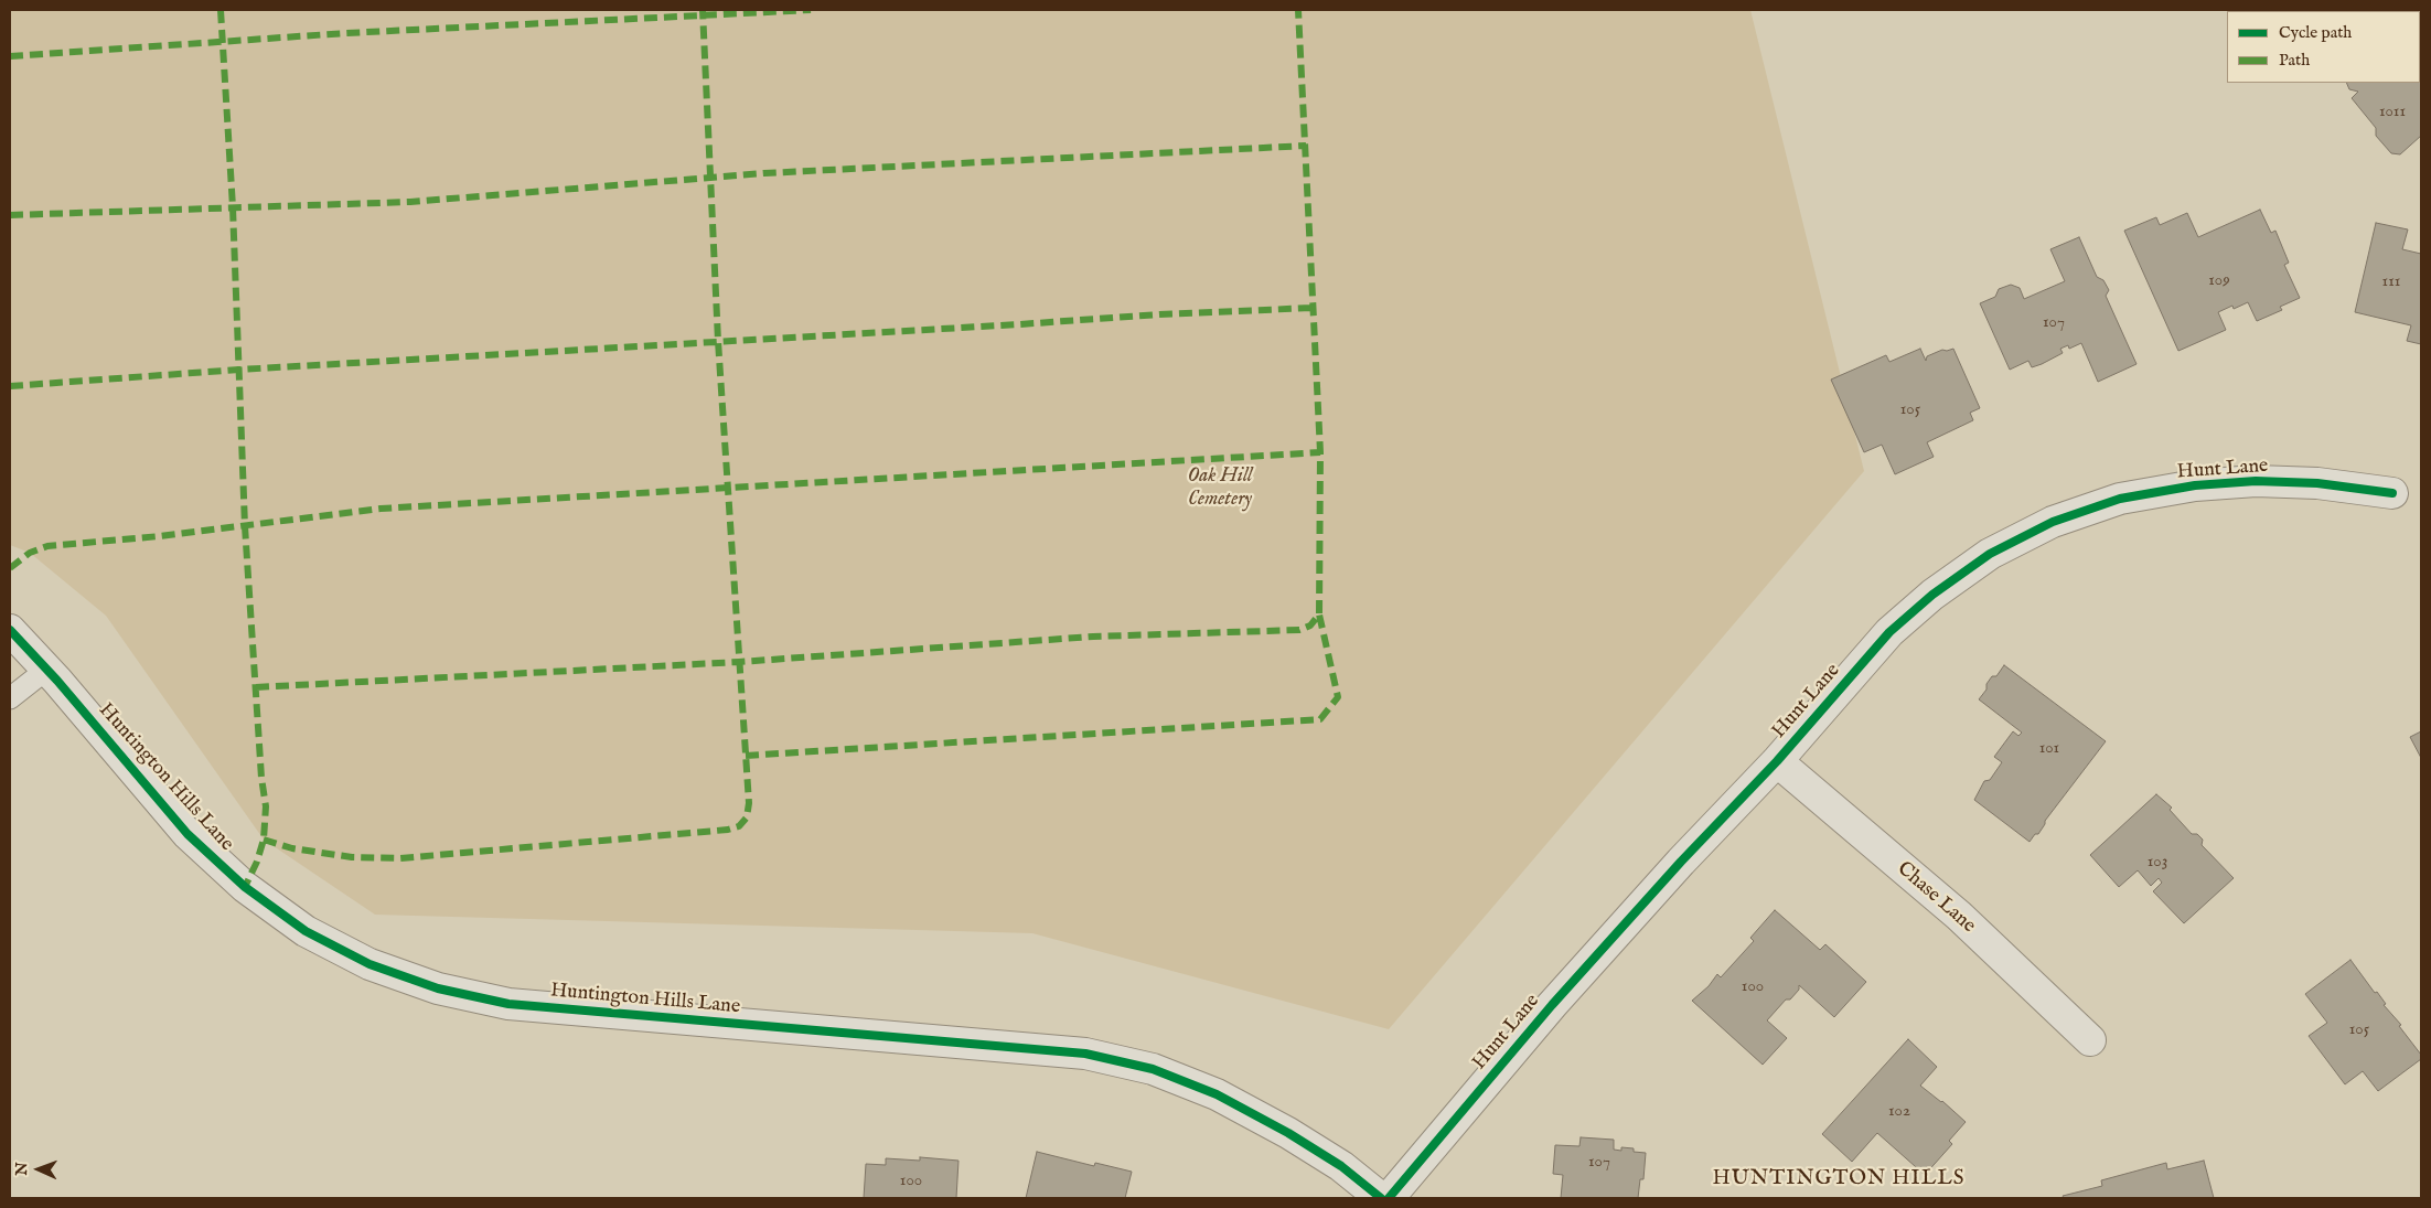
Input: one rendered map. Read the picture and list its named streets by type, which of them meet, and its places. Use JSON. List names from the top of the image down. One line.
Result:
{"streets":{"street":["Hunt Lane","Huntington Hills Lane","Chase Lane"]},"crossings":[["Hunt Lane","Chase Lane"]],"districts":["HUNTINGTON HILLS"],"parks":["Oak Hill Cemetery"],"house_numbers":["1011","109","111","107","105","101","103","100","105","102","107","100"],"legend":["Cycle path","Path"],"north":"left"}
